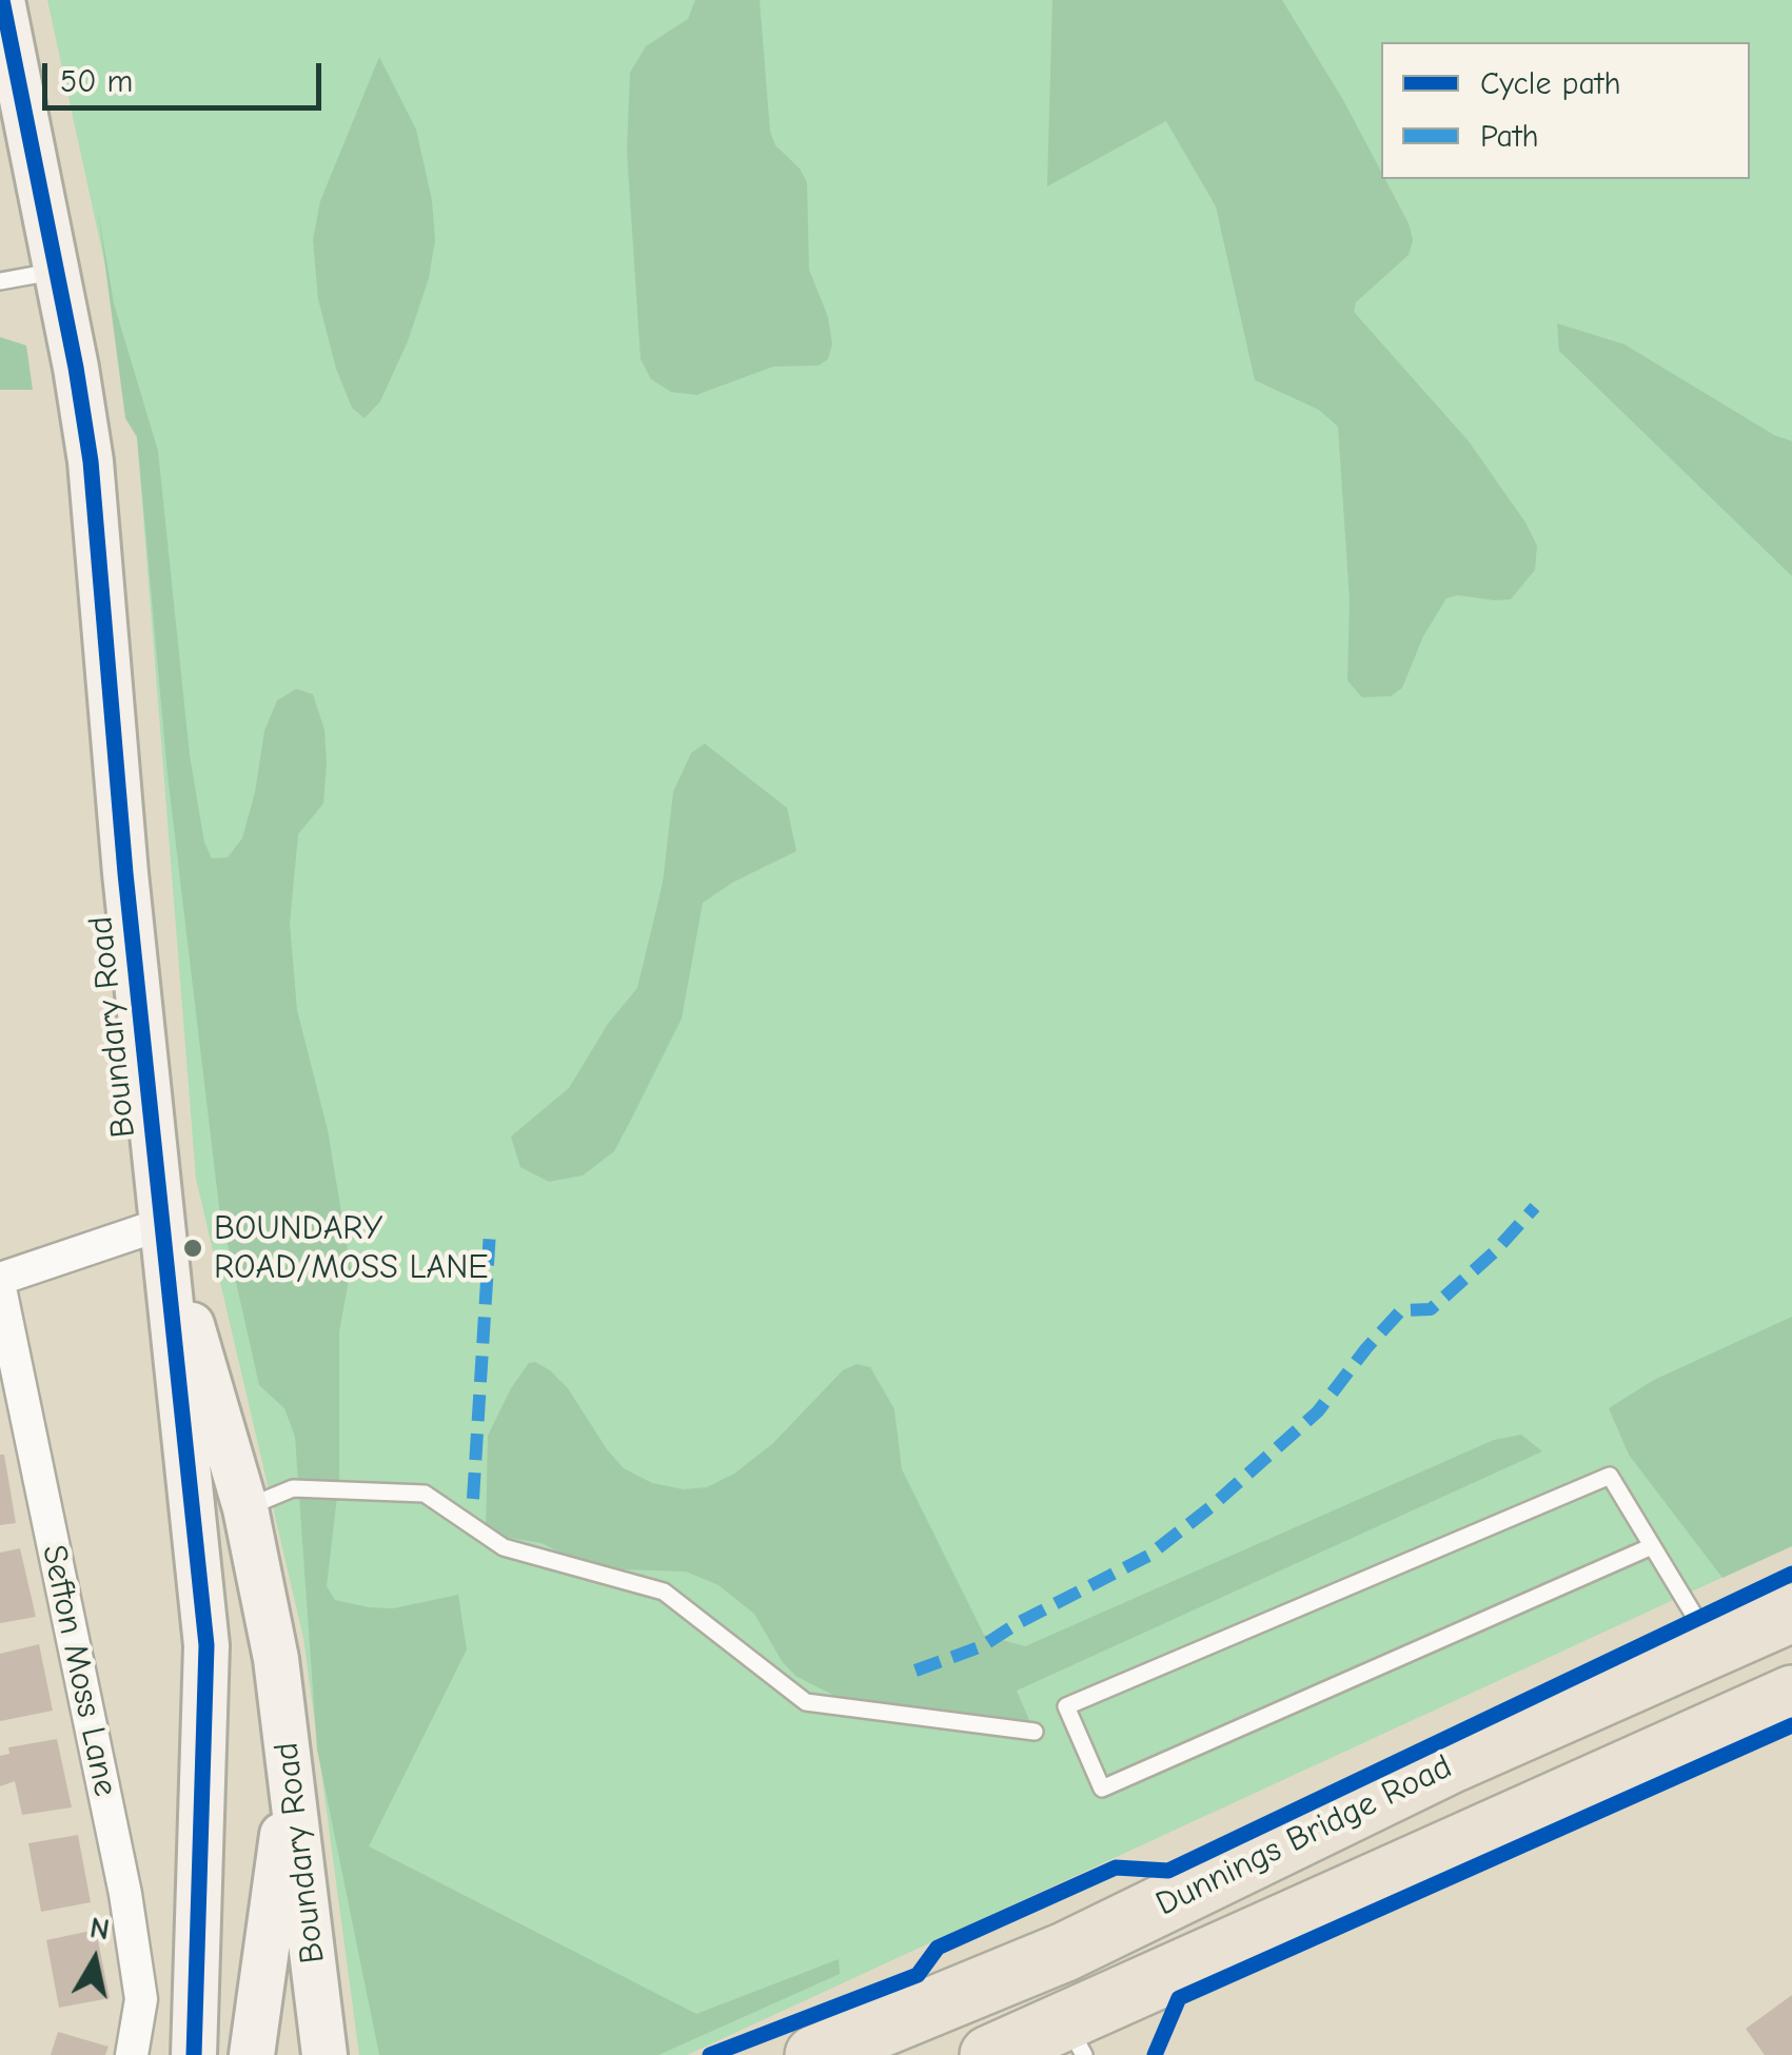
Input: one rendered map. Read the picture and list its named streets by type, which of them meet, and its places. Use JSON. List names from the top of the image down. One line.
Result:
{"streets":{"highway":["Dunnings Bridge Road"],"street":["Boundary Road","Sefton Moss Lane"]},"places":["BOUNDARY ROAD/MOSS LANE"],"legend":["Cycle path","Path"],"scale_bar":"50 m","north":"top"}
